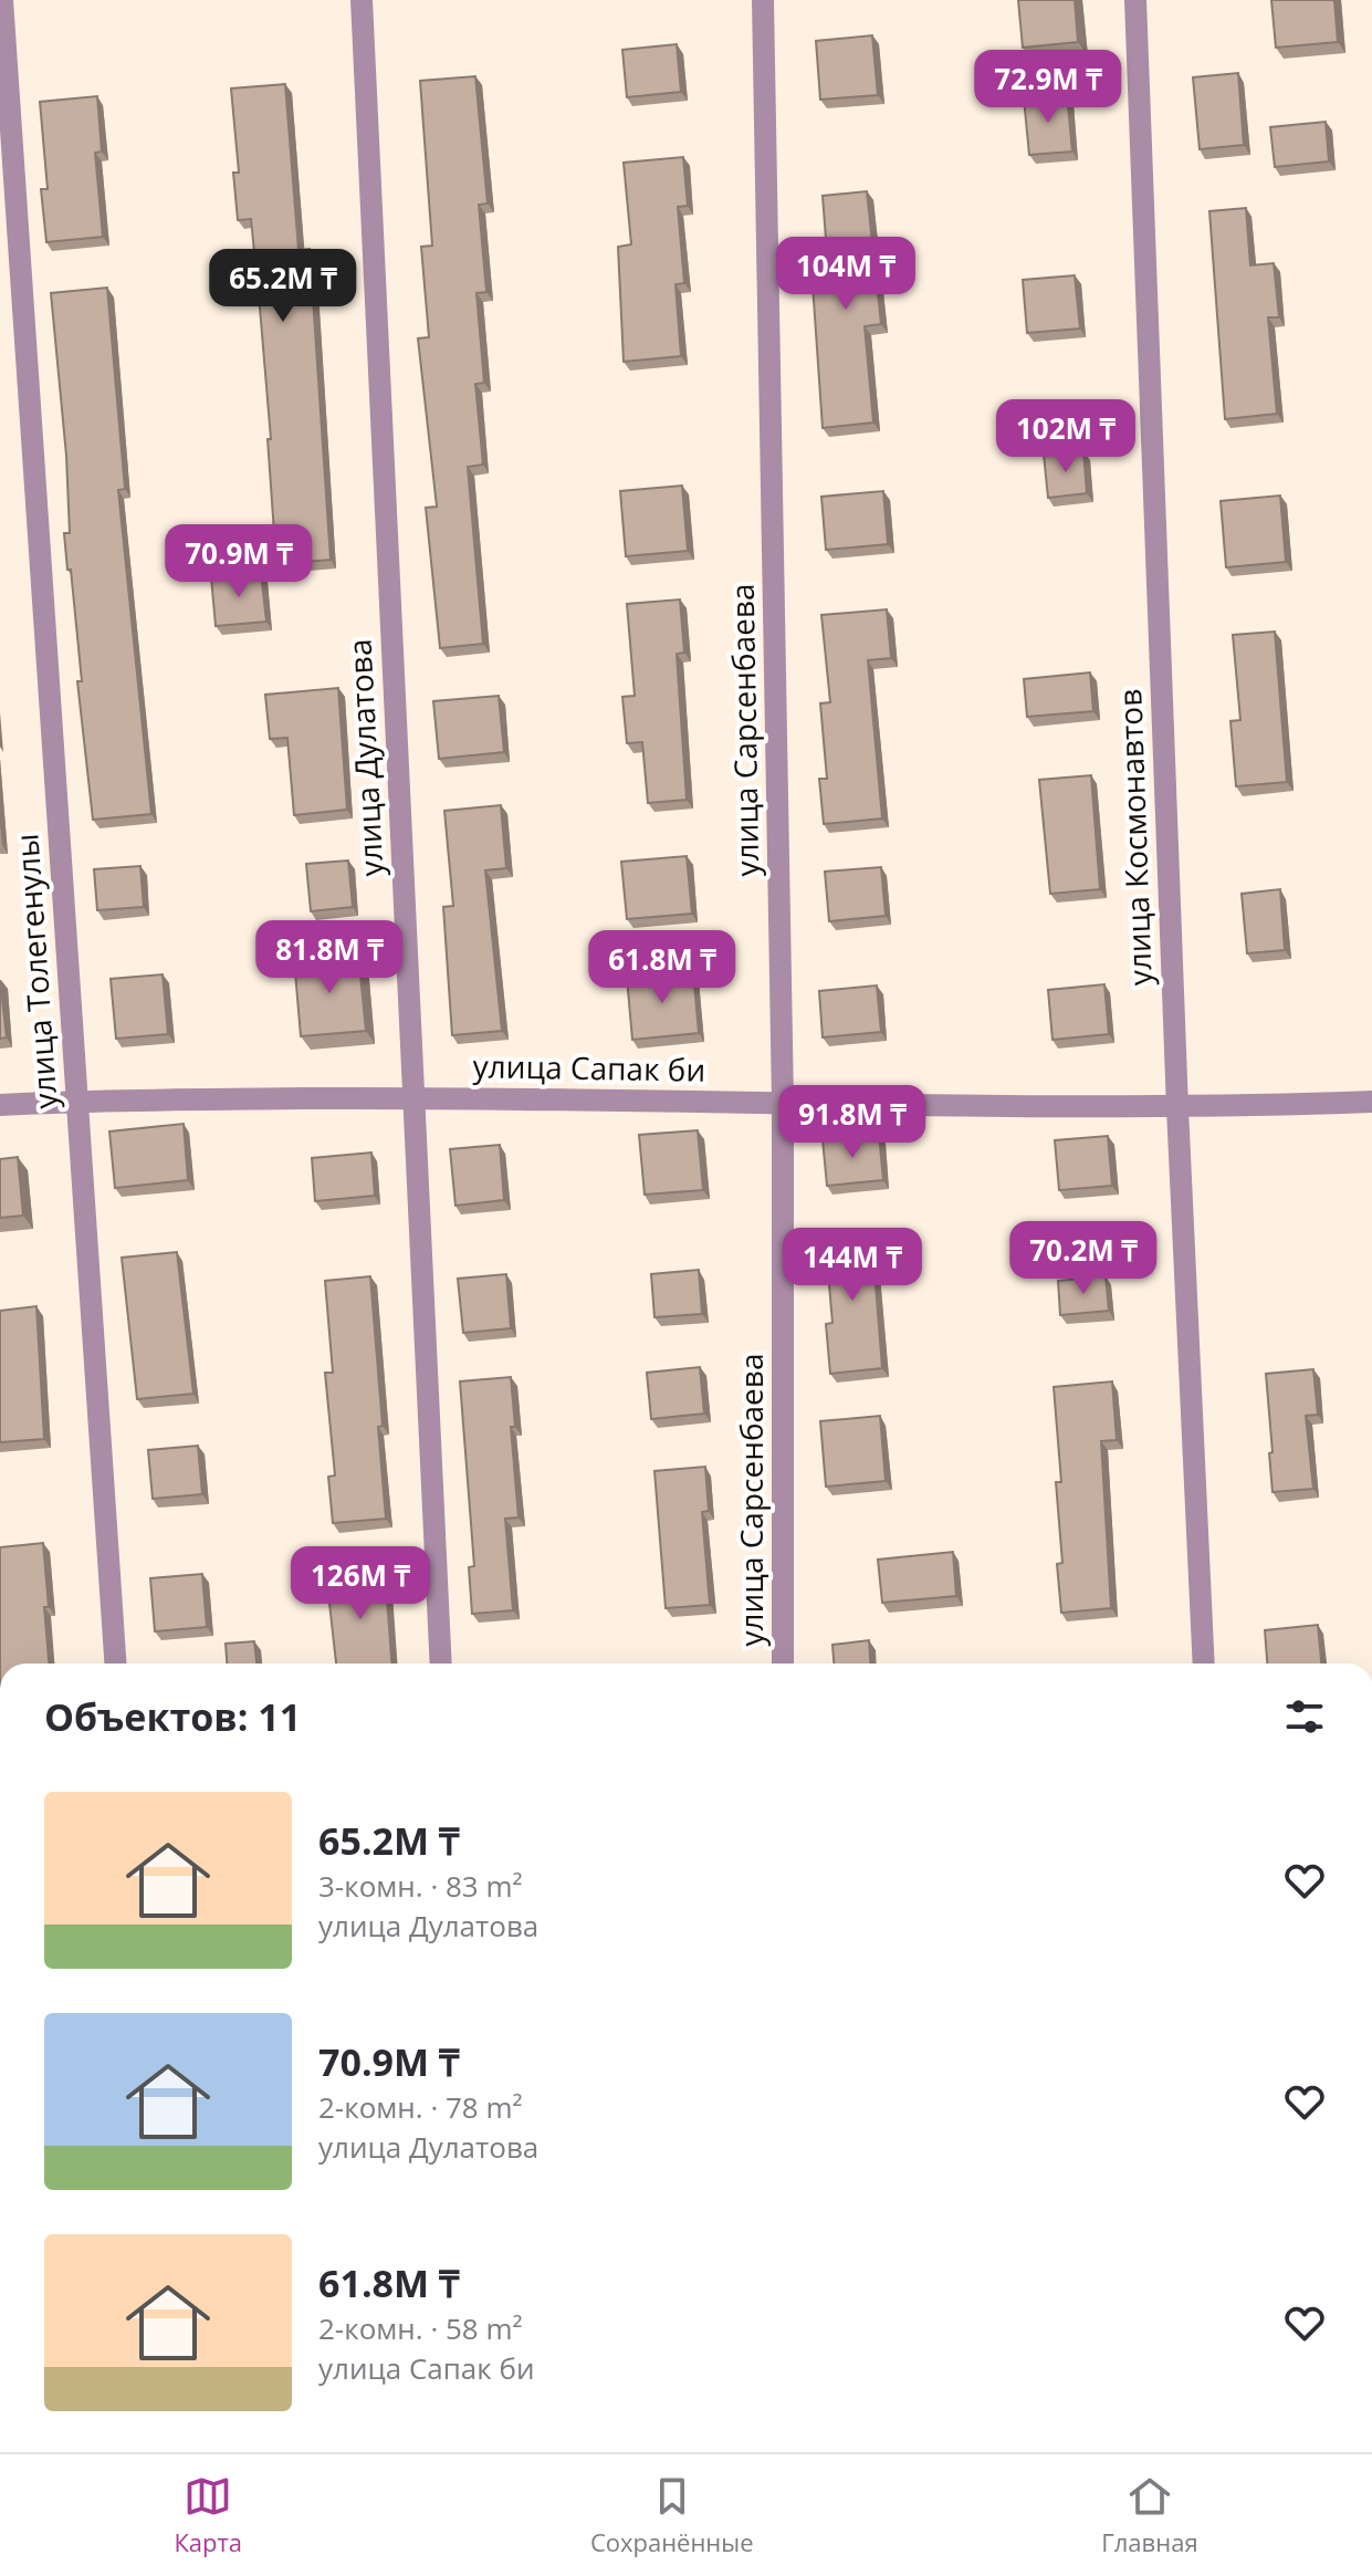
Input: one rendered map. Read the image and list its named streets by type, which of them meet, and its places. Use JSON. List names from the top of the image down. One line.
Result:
{"streets":{"street":["улица Сарсенбаева","улица Дулатова","улица Космонавтов","улица Толегенулы","улица Сапак би"]},"crossings":[["улица Сарсенбаева","улица Сапак би"],["улица Дулатова","улица Сапак би"],["улица Космонавтов","улица Сапак би"],["улица Толегенулы","улица Сапак би"]],"page":{"price":["72.9M ₸","104M ₸","65.2M ₸","102M ₸","70.9M ₸","81.8M ₸","61.8M ₸","91.8M ₸","70.2M ₸","144M ₸","126M ₸"],"heading":"Объектов: 11","list":[{"name":"65.2M ₸","note":"3-комн. · 83 m² · улица Дулатова"},{"name":"70.9M ₸","note":"2-комн. · 78 m² · улица Дулатова"},{"name":"61.8M ₸","note":"2-комн. · 58 m² · улица Сапак би"}],"tabs":["Карта","Сохранённые","Главная"]}}
